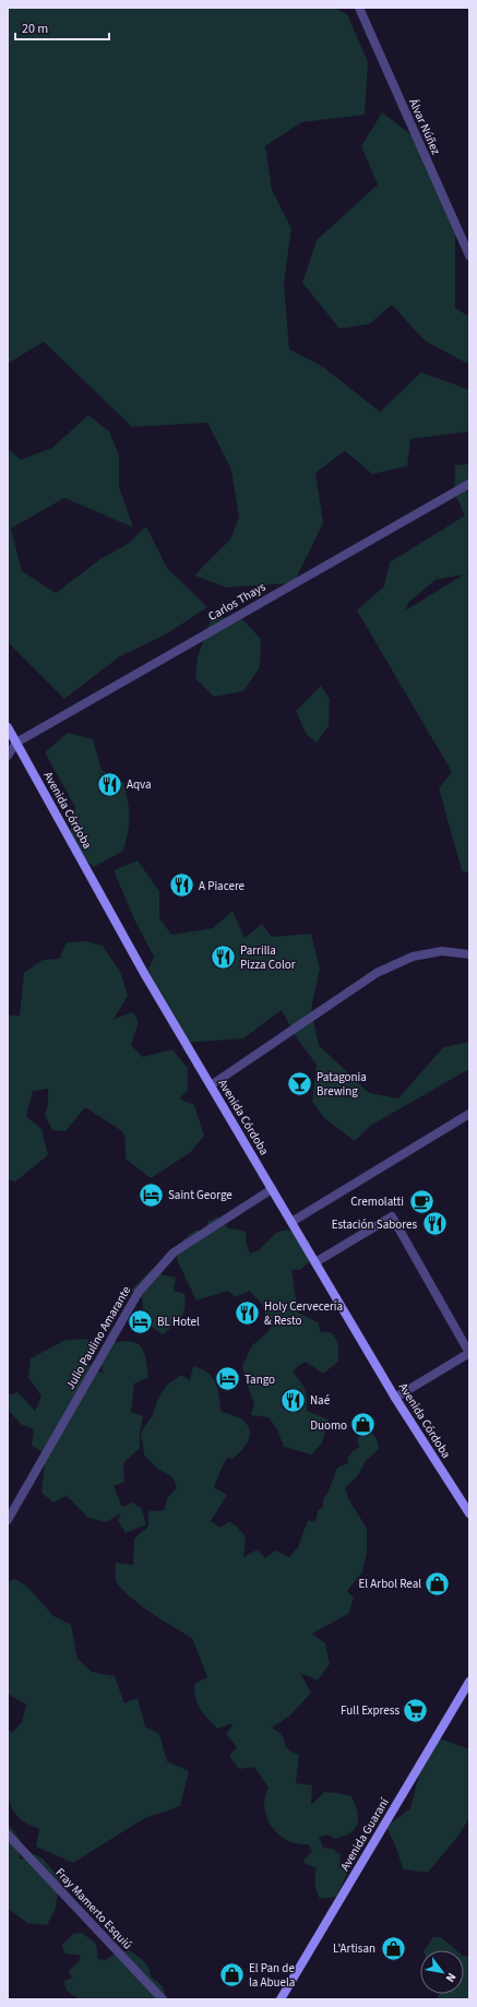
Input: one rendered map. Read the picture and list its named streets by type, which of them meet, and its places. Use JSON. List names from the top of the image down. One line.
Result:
{"streets":{"main road":["Avenida Córdoba","Avenida Guaraní"],"street":["Álvar Núñez","Carlos Thays","Julio Paulino Amarante","Fray Mamerto Esquiú"]},"crossings":[["Carlos Thays","Avenida Córdoba"],["Avenida Córdoba","Julio Paulino Amarante"]],"places":{"restaurant":["Aqva","A Piacere","Parrilla Pizza Color","Estación Sabores","Holy Cervecería & Resto","Naé"],"bar":["Patagonia Brewing"],"hotel":["Saint George","BL Hotel","Tango"],"cafe":["Cremolatti"],"shop":["Duomo","El Arbol Real","L'Artisan","El Pan de la Abuela"],"supermarket":["Full Express"]},"scale_bar":"20 m","north":"bottom right"}
